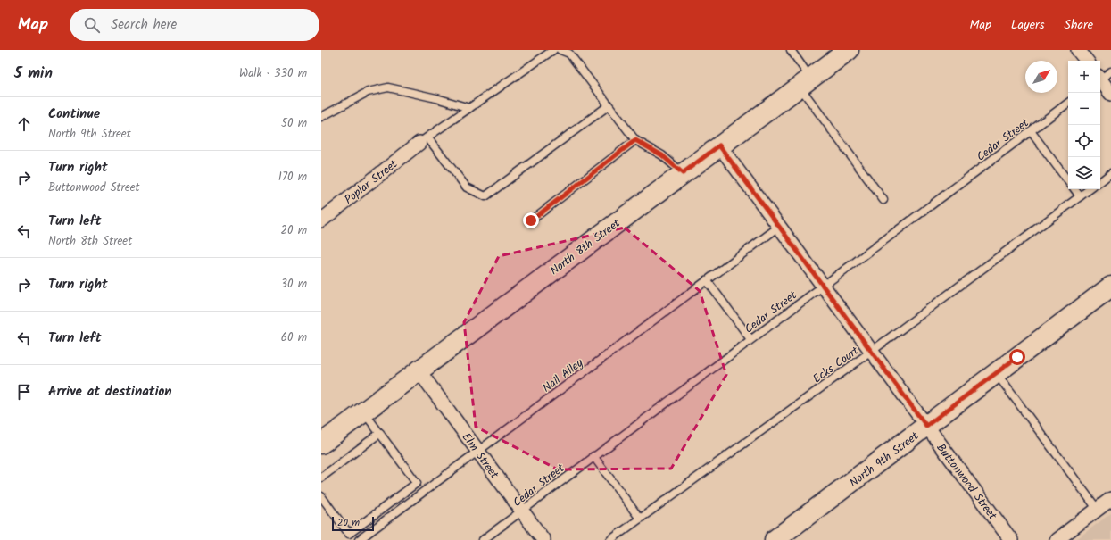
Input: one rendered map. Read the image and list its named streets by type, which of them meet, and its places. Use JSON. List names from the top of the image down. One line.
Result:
{"streets":{"main road":["North 8th Street","North 9th Street"],"street":["Poplar Street","Elm Street","Buttonwood Street"],"lane":["Cedar Street","Ecks Court","Nail Alley"]},"crossings":[["Cedar Street","Elm Street"],["Cedar Street","Buttonwood Street"],["North 8th Street","Elm Street"],["North 8th Street","Buttonwood Street"],["Ecks Court","Buttonwood Street"],["Nail Alley","Elm Street"],["Nail Alley","Buttonwood Street"],["North 9th Street","Buttonwood Street"]],"scale_bar":"20 m","north":"top right","page":{"header":"Map","search":"Search here","nav":["Map","Layers","Share"],"heading":["5 min","Walk · 330 m"],"map_buttons":["+","−"],"list":[["Continue","North 9th Street","50 m"],["Turn right","Buttonwood Street","170 m"],["Turn left","North 8th Street","20 m"],["Turn right","30 m"],["Turn left","60 m"],"Arrive at destination"],"scale":"20 m"}}
